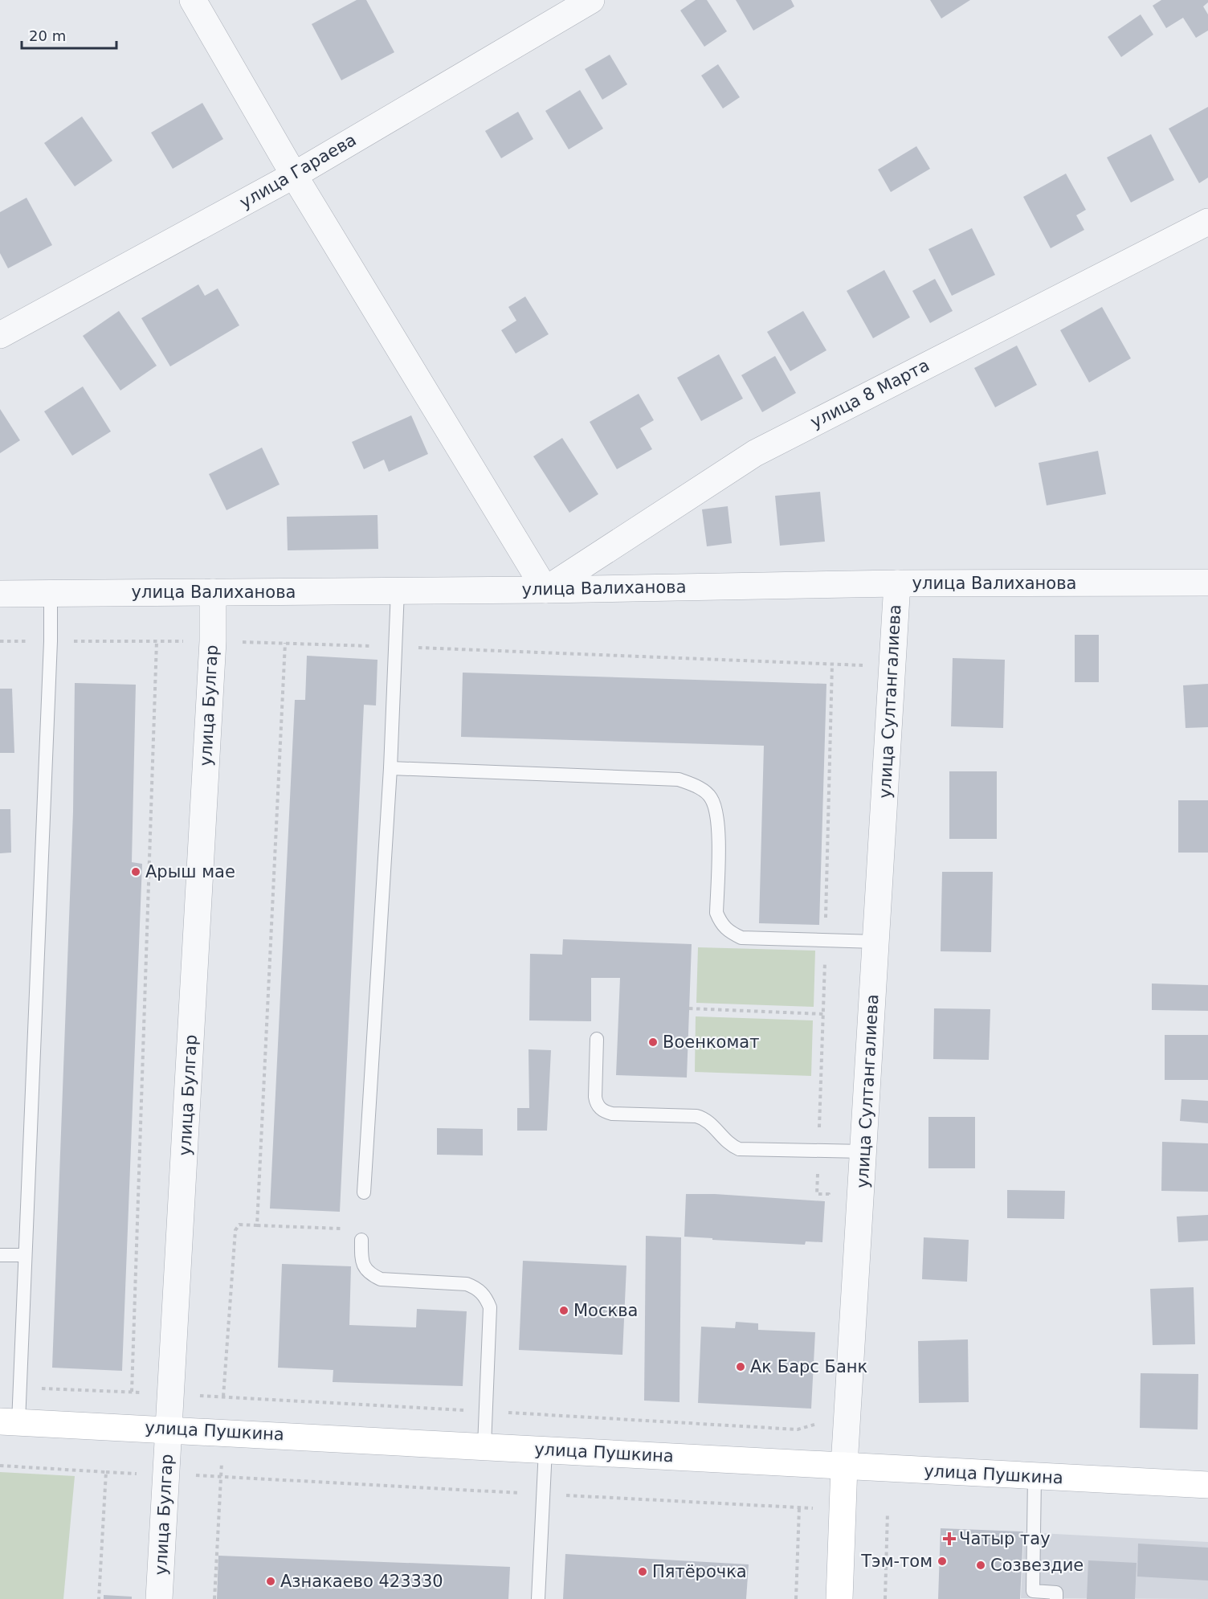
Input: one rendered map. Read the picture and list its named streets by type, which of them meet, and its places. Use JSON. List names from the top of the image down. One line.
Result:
{"streets":{"main road":["улица Султангалиева","улица Пушкина"],"street":["улица Гараева","улица 8 Марта","улица Валиханова","улица Булгар"]},"crossings":[["улица 8 Марта","улица Валиханова"],["улица Валиханова","улица Султангалиева"],["улица Валиханова","улица Булгар"],["улица Султангалиева","улица Пушкина"],["улица Булгар","улица Пушкина"]],"places":{"other":["Арыш мае","Военкомат","Москва","Ак Барс Банк","Тэм-том","Созвездие","Пятёрочка","Азнакаево 423330"],"health":["Чатыр тау"]},"scale_bar":"20 m"}
